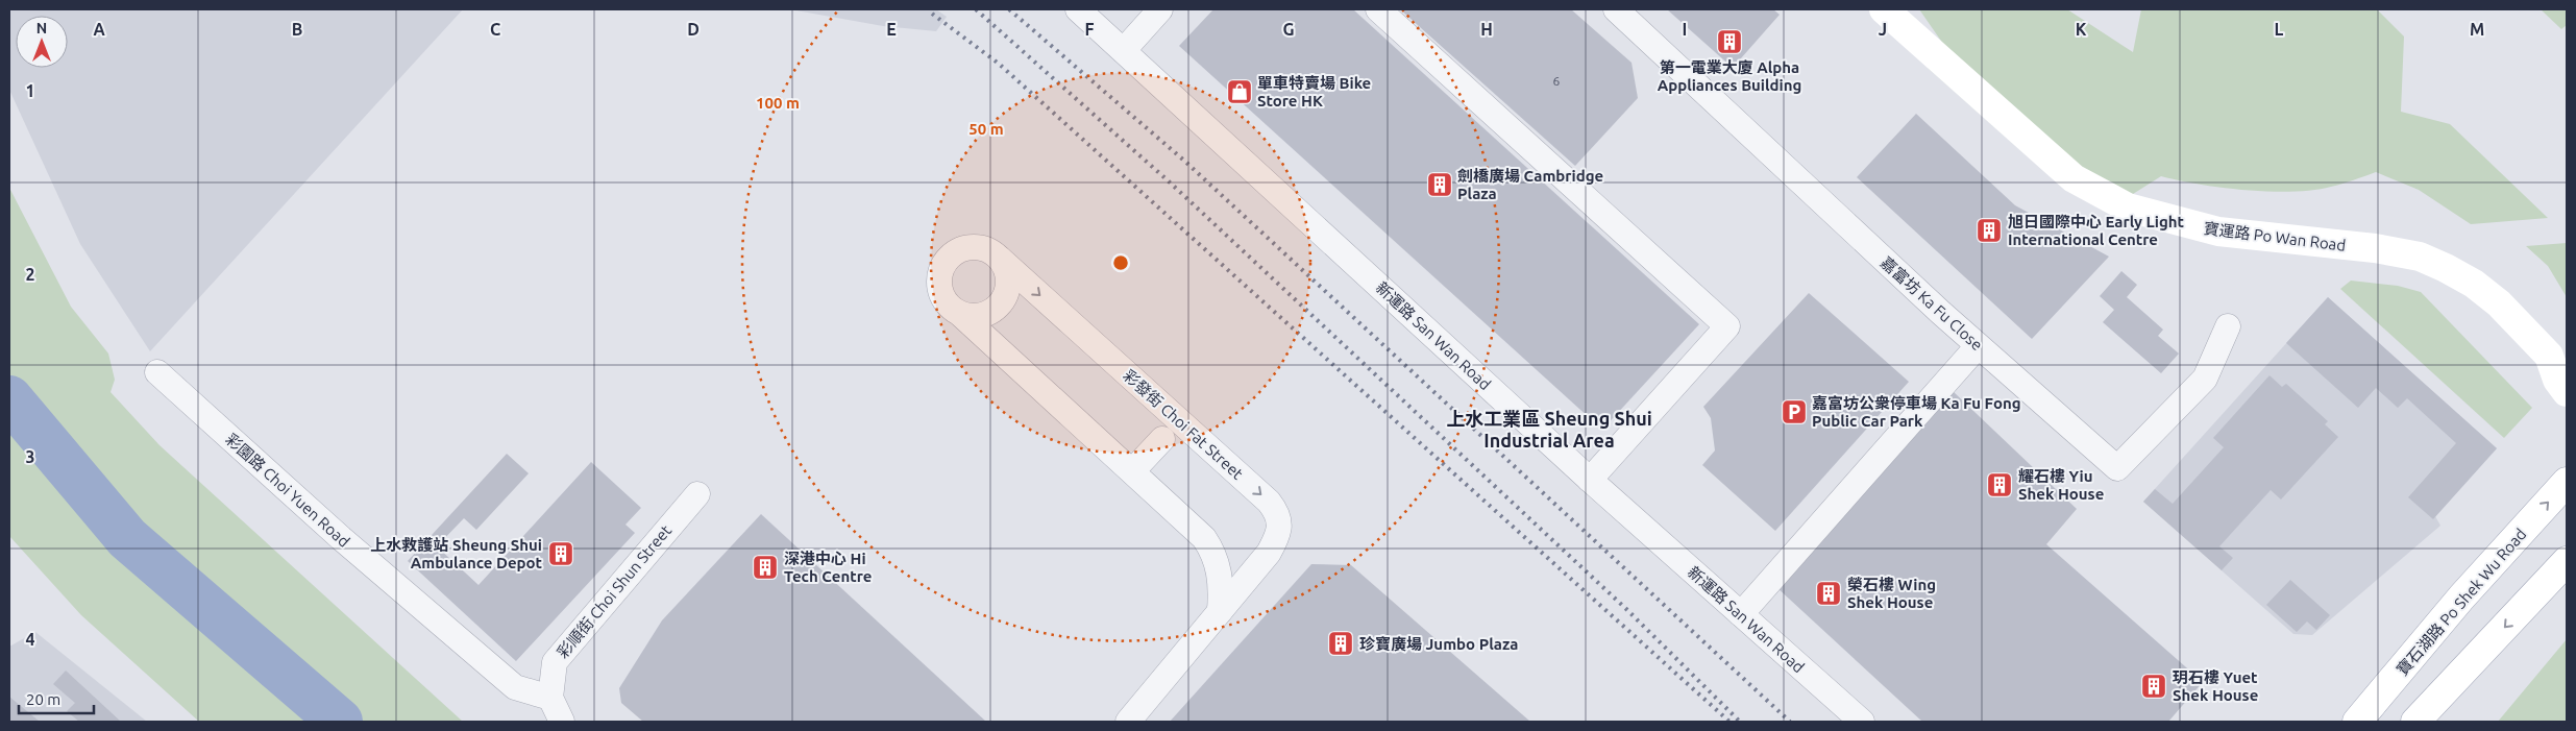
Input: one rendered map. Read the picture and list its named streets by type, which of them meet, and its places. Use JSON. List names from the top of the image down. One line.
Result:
{"streets":{"street":["寶運路 Po Wan Road","嘉富坊 Ka Fu Close","新運路 San Wan Road","彩發街 Choi Fat Street","彩園路 Choi Yuen Road","彩順街 Choi Shun Street","寶石湖路 Po Shek Wu Road"]},"crossings":[["彩園路 Choi Yuen Road","彩順街 Choi Shun Street"]],"districts":["上水工業區 Sheung Shui Industrial Area"],"places":{"building":["第一電業大廈 Alpha Appliances Building","劍橋廣場 Cambridge Plaza","旭日國際中心 Early Light International Centre","耀石樓 Yiu Shek House","上水救護站 Sheung Shui Ambulance Depot","深港中心 Hi Tech Centre","榮石樓 Wing Shek House","珍寶廣場 Jumbo Plaza","玥石樓 Yuet Shek House"],"shop":["單車特賣場 Bike Store HK"],"parking":["嘉富坊公衆停車場 Ka Fu Fong Public Car Park"]},"house_numbers":["6"],"scale_bar":"20 m","north":"top","grid":{"columns":["A","B","C","D","E","F","G","H","I","J","K","L","M"],"rows":["1","2","3","4"]},"rings":["100 m","50 m"]}
